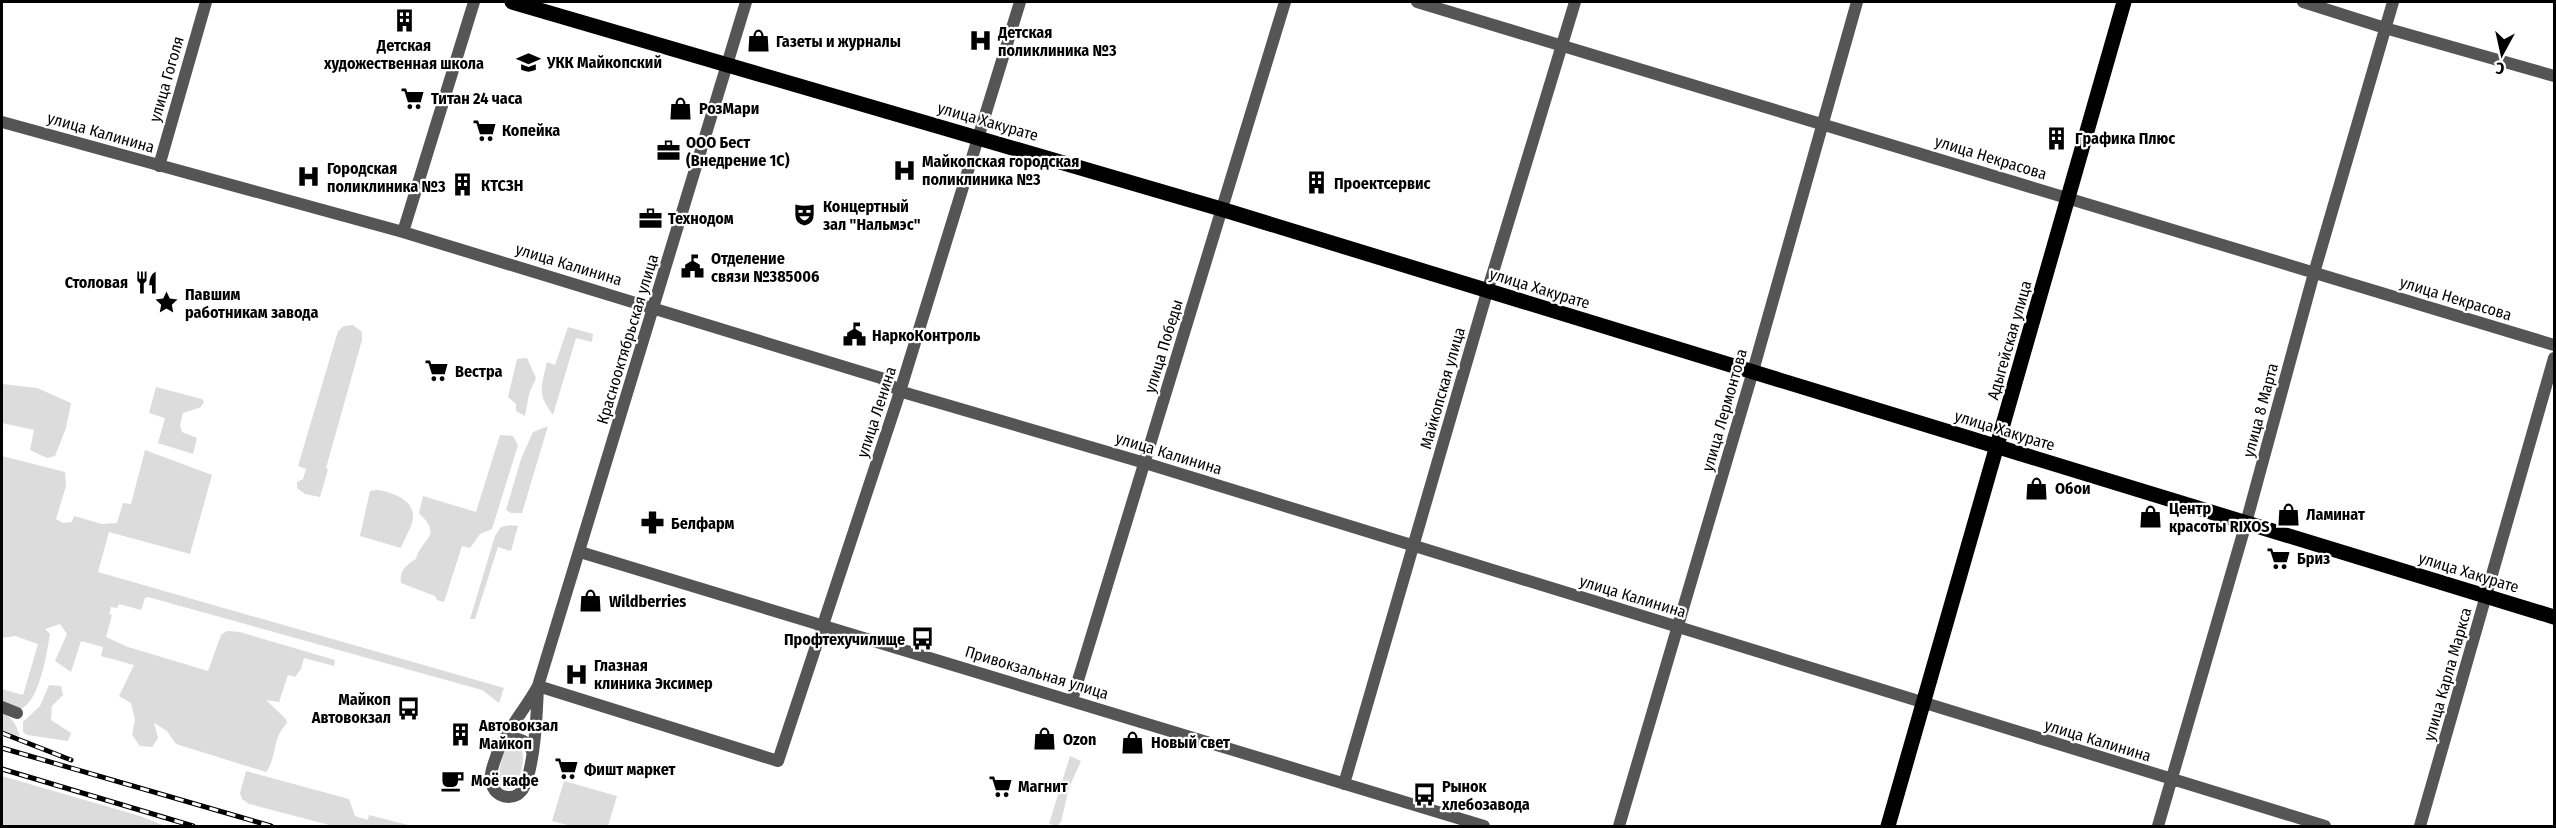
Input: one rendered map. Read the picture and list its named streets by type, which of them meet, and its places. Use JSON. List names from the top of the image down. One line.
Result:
{"streets":{"main road":["улица Хакурате","Адыгейская улица"],"street":["улица Гоголя","улица Калинина","улица Некрасова","Краснооктябрьская улица","улица Победы","Майкопская улица","улица Лермонтова","улица 8 Марта","улица Ленина","Привокзальная улица","улица Карла Маркса"]},"crossings":[["улица Гоголя","улица Калинина"],["улица Хакурате","Краснооктябрьская улица"],["улица Хакурате","Адыгейская улица"],["улица Хакурате","улица Победы"],["улица Хакурате","Майкопская улица"],["улица Хакурате","улица Лермонтова"],["улица Хакурате","улица 8 Марта"],["улица Хакурате","улица Ленина"],["улица Хакурате","улица Карла Маркса"],["улица Калинина","Краснооктябрьская улица"],["улица Калинина","Адыгейская улица"],["улица Калинина","улица Победы"],["улица Калинина","Майкопская улица"],["улица Калинина","улица Лермонтова"],["улица Калинина","улица 8 Марта"],["улица Калинина","улица Ленина"],["улица Некрасова","Адыгейская улица"],["улица Некрасова","Майкопская улица"],["улица Некрасова","улица Лермонтова"],["улица Некрасова","улица 8 Марта"],["Краснооктябрьская улица","улица Ленина"],["Краснооктябрьская улица","Привокзальная улица"],["улица Победы","Привокзальная улица"],["Майкопская улица","Привокзальная улица"],["улица Ленина","Привокзальная улица"]],"places":{"building":["Детская художественная школа","Графика Плюс","Проектсервис","КТСЗН","Автовокзал Майкоп"],"shop":["Газеты и журналы","РозМари","Обои","Ламинат","Центр красоты RIXOS","Wildberries","Ozon","Новый свет"],"hospital":["Детская поликлиника №3","Майкопская городская поликлиника №3","Городская поликлиника №3","Глазная клиника Эксимер"],"school or university":["УКК Майкопский"],"supermarket":["Титан 24 часа","Копейка","Вестра","Бриз","Фишт маркет","Магнит"],"office":["ООО Бест (Внедрение 1С)","Технодом"],"theatre":["Концертный зал \"Нальмэс\""],"public building":["Отделение связи №385006","НаркоКонтроль"],"restaurant":["Столовая"],"place":["Павшим работникам завода"],"pharmacy":["Белфарм"],"bus stop":["Профтехучилище","Майкоп Автовокзал","Рынок хлебозавода"],"cafe":["Моё кафе"]},"north":"bottom"}
